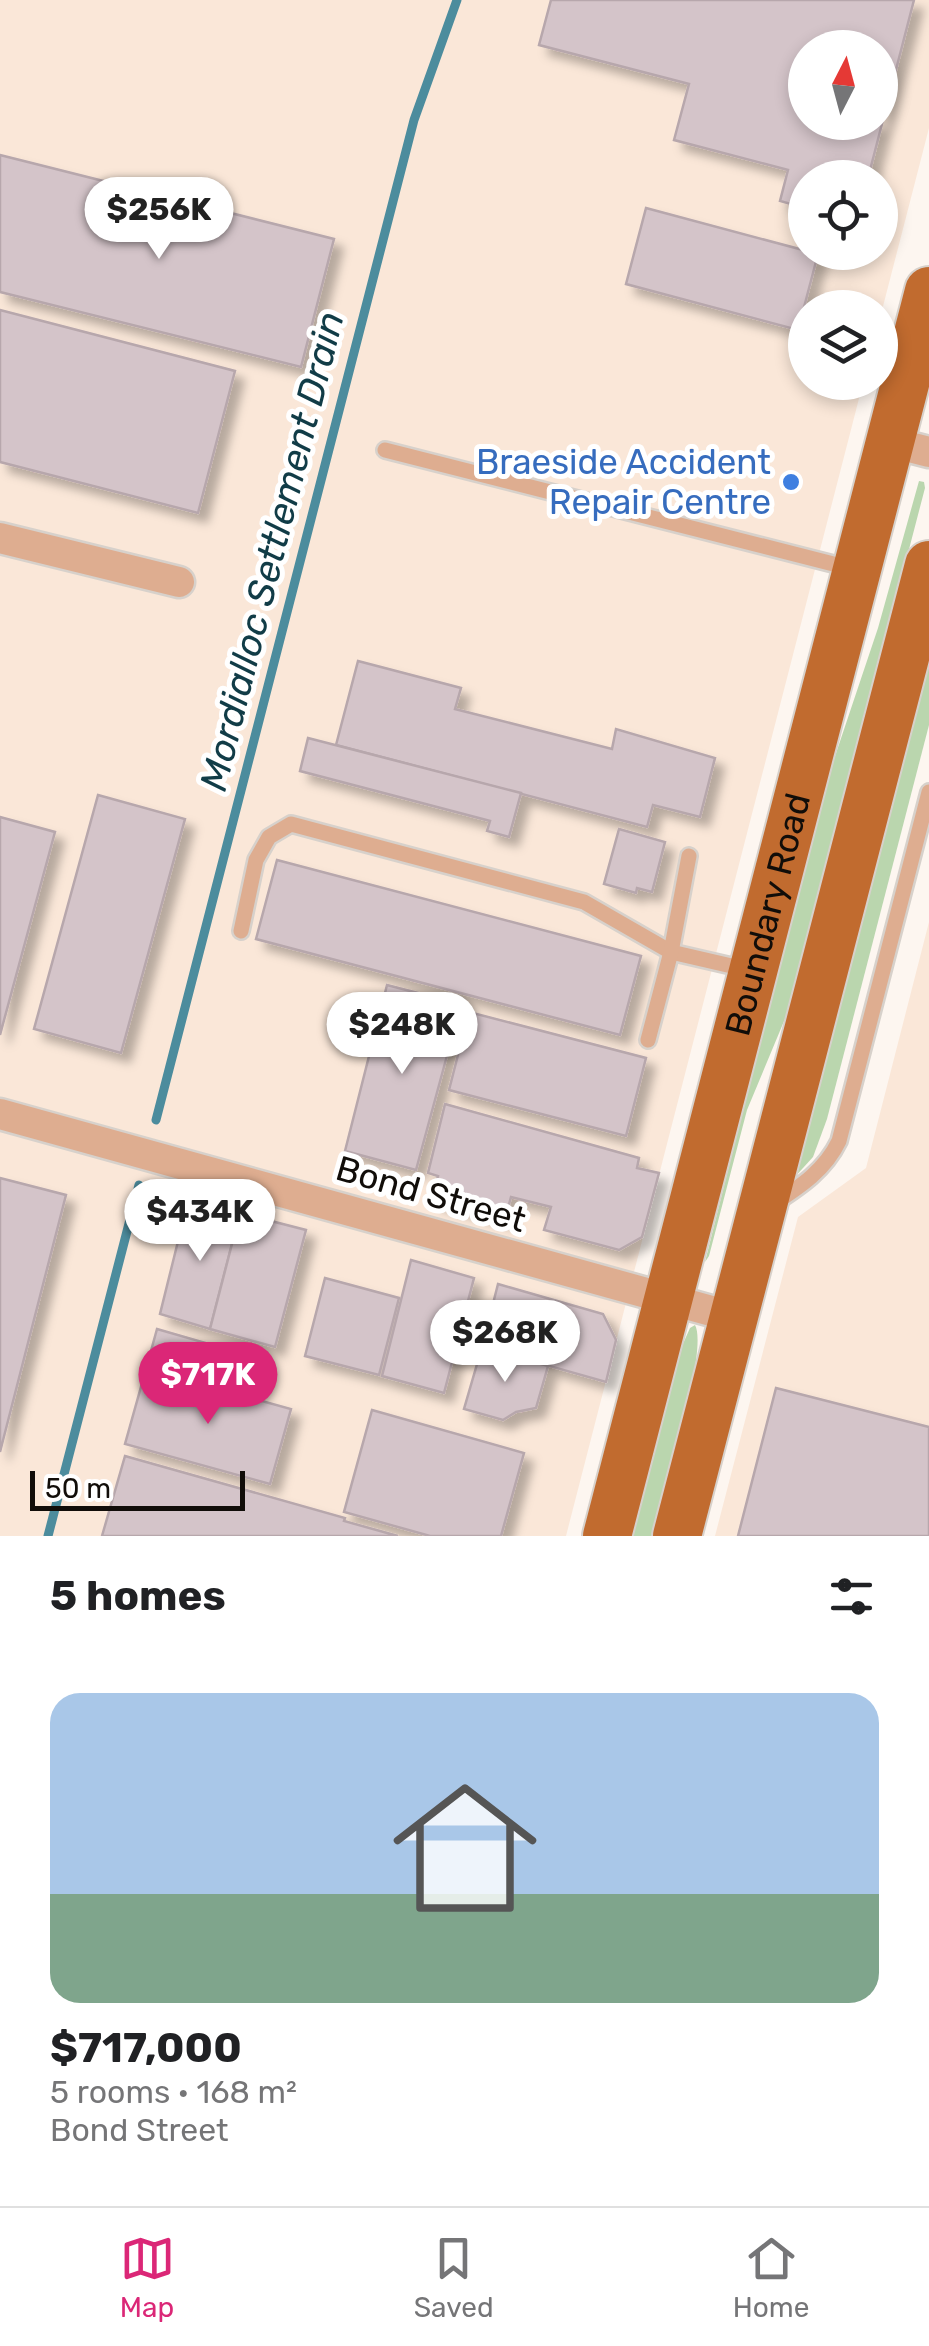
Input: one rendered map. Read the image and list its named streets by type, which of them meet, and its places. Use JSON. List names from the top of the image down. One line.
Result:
{"streets":{"main road":["Boundary Road"],"street":["Bond Street"]},"crossings":[["Boundary Road","Bond Street"]],"water":["Mordialloc Settlement Drain"],"places":["Braeside Accident Repair Centre"],"scale_bar":"50 m","north":"top","page":{"price":["$256K","$248K","$434K","$268K","$717K"],"scale":"50 m","heading":"5 homes","list":[{"name":"$717,000","note":"5 rooms · 168 m² · Bond Street"}],"tabs":["Map","Saved","Home"]}}
